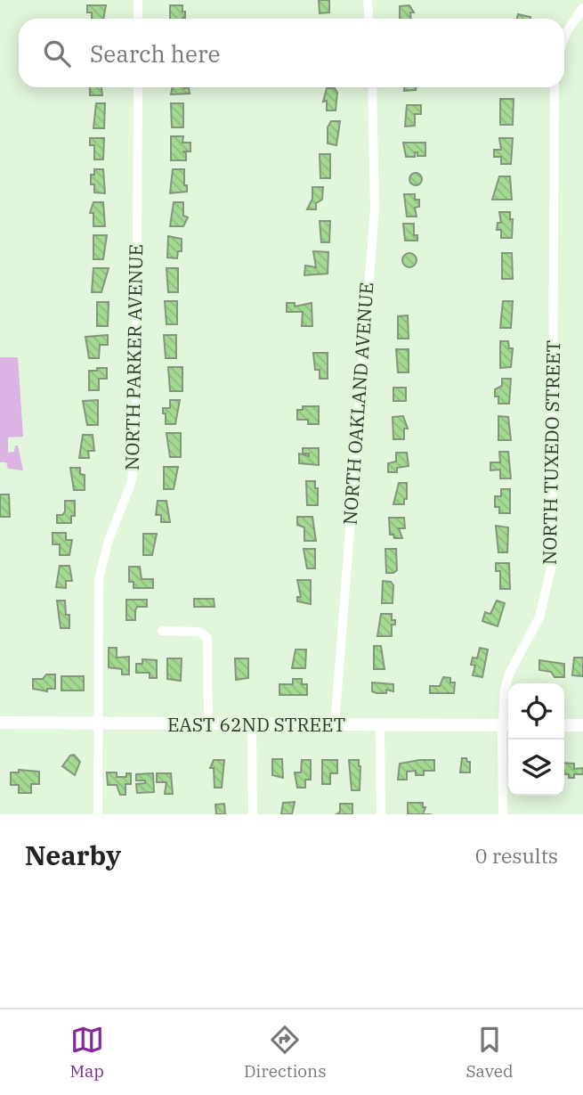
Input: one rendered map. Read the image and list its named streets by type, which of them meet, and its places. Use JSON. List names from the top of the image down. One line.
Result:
{"streets":{"street":["NORTH PARKER AVENUE","NORTH OAKLAND AVENUE","NORTH TUXEDO STREET","EAST 62ND STREET"]},"crossings":[["NORTH PARKER AVENUE","EAST 62ND STREET"],["NORTH OAKLAND AVENUE","EAST 62ND STREET"],["NORTH TUXEDO STREET","EAST 62ND STREET"]],"page":{"search":"Search here","heading":["Nearby","0 results"],"nav":["Map","Directions","Saved"]}}
